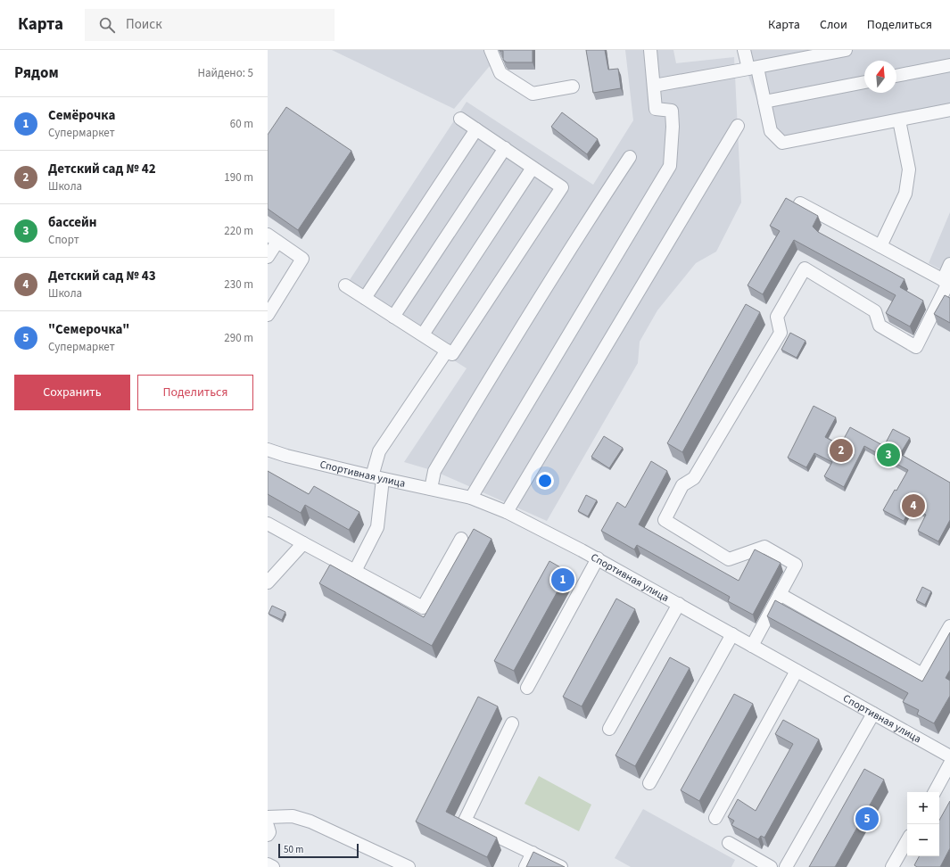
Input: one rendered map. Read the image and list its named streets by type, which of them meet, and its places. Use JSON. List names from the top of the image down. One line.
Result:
{"streets":{"street":["Спортивная улица"]},"scale_bar":"50 m","north":"top","page":{"header":"Карта","search":"Поиск","nav":["Карта","Слои","Поделиться"],"heading":["Рядом","Найдено: 5"],"list":[{"mark":"1","name":"Семёрочка","note":"Супермаркет","value":"60 m"},{"mark":"2","name":"Детский сад № 42","note":"Школа","value":"190 m"},{"mark":"3","name":"бассейн","note":"Спорт","value":"220 m"},{"mark":"4","name":"Детский сад № 43","note":"Школа","value":"230 m"},{"mark":"5","name":"\"Семерочка\"","note":"Супермаркет","value":"290 m"}],"buttons":["Сохранить","Поделиться"],"pins":["2","3","4","1","5"],"map_buttons":["+","−"],"scale":"50 m"}}
